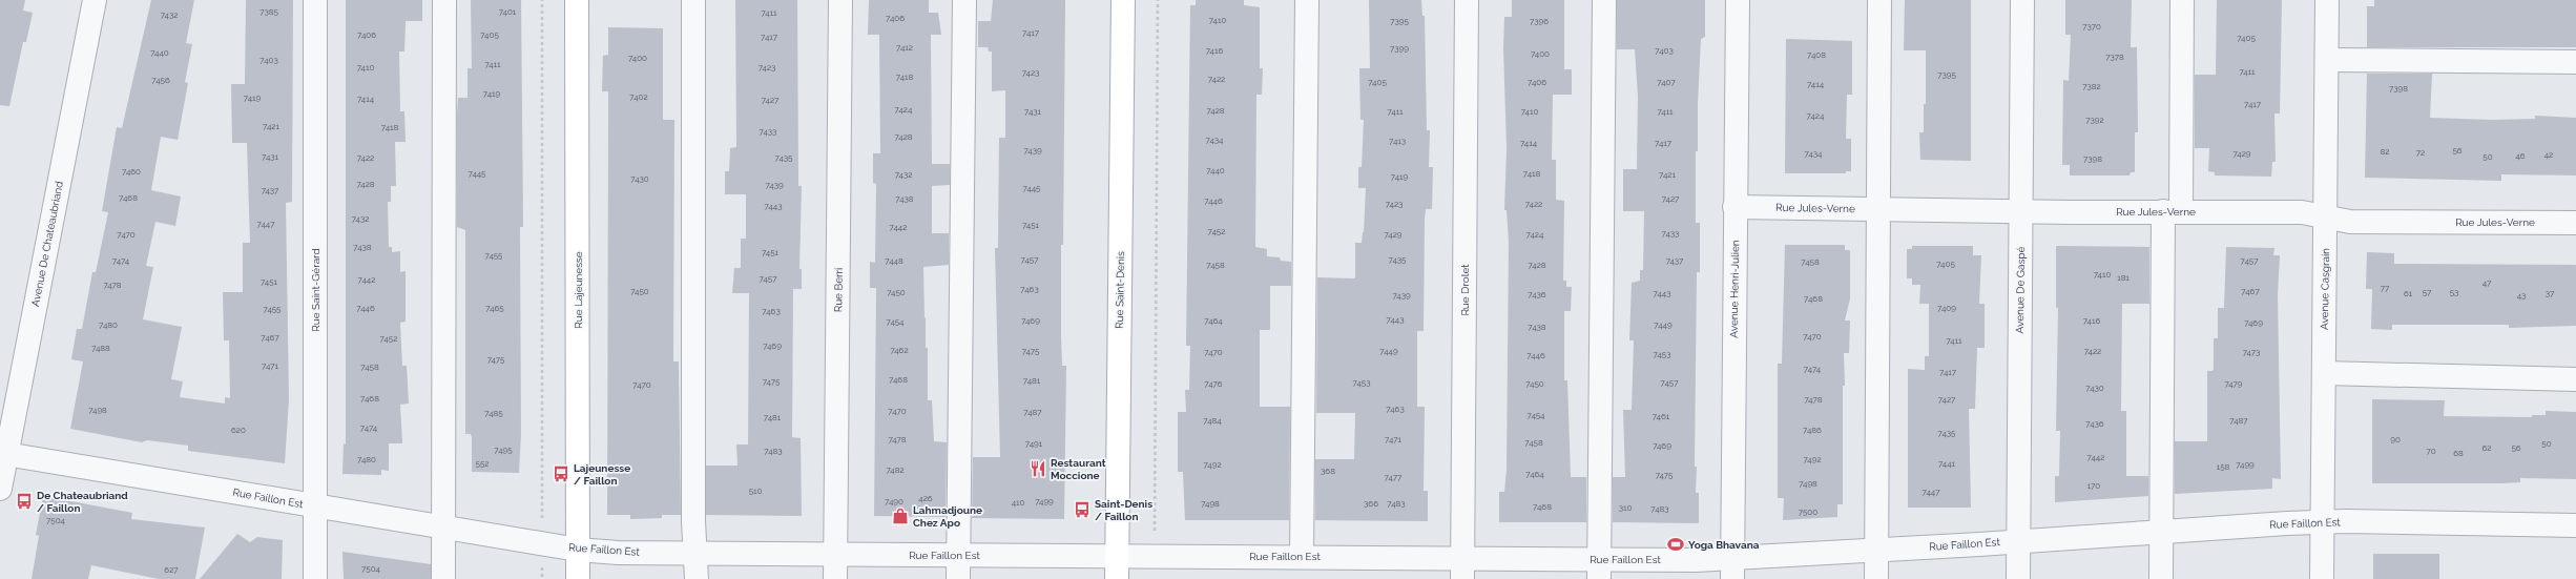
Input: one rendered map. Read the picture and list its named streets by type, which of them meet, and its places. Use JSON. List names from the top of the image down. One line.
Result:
{"streets":{"main road":["Rue Lajeunesse","Rue Saint-Denis"],"street":["Rue Jules-Verne","Avenue De Chateaubriand","Avenue Henri-Julien","Avenue Casgrain","Rue Saint-Gérard","Rue Berri","Rue Drolet","Avenue De Gaspé","Rue Faillon Est"]},"crossings":[["Rue Jules-Verne","Avenue Henri-Julien"],["Rue Jules-Verne","Avenue Casgrain"],["Rue Jules-Verne","Avenue De Gaspé"],["Avenue De Chateaubriand","Rue Faillon Est"],["Avenue Henri-Julien","Rue Faillon Est"],["Avenue Casgrain","Rue Faillon Est"],["Rue Saint-Gérard","Rue Faillon Est"],["Rue Lajeunesse","Rue Faillon Est"],["Rue Berri","Rue Faillon Est"],["Rue Saint-Denis","Rue Faillon Est"],["Rue Drolet","Rue Faillon Est"],["Avenue De Gaspé","Rue Faillon Est"]],"places":{"restaurant":["Restaurant Moccione"],"bus stop":["Lajeunesse / Faillon","De Chateaubriand / Faillon","Saint-Denis / Faillon"],"shop":["Lahmadjoune Chez Apo"],"sports":["Yoga Bhavana"]},"house_numbers":["7385","7401","7411","7432","7406","7410","7395","7396","7370","7417","7406","7405","7417","7405","7412","7399","7416","7403","7440","7400","7408","7378","7400","7403","7411","7410","7423","7411","7423","7395","7418","7422","7456","7405","7406","7407","7414","7382","7398","7419","7402","7419","7414","7427","7417","7424","7428","7431","7411","7410","7411","7424","7392","7421","7418","7433","7428","7434","7413","7414","7417","7439","56","82","72","7434","7429","42","46","7431","50","7422","7435","7398","7440","7460","7445","7418","7432","7421","7419","7430","7428","7439","7445","7437","7468","7438","7427","7446","7423","7422","7443","7432","7447","7451","7442","7452","7433","7470","7429","7424","7438","7451","7455","7457","7435","7474","7448","7437","7457","7458","7405","7458","7428","7410","181","7457","7442","7451","47","7478","77","7463","7450","7467","7450","57","53","7443","61","37","7436","7439","43","7468","7446","7465","7409","7455","7463","7443","7469","7464","7416","7454","7469","7480","7449","7438","7470","7467","7452","7411","7469","7488","7462","7475","7449","7422","7470","7473","7453","7446","7475","7471","7458","7474","7417","7468","7481","7475","7453","7457","7476","7450","7479","7470","7430","7468","7478","7427","7463","7498","7470","7487","7485","7454","7461","7481","7484","7487","7436","7474","620","7486","7435","7478","7471","90","7458","7491","50","7469","62","56","7495","7483","70","68","7442","7480","7492","552","7441","7492","7499","158","7482","368","7464","7475","7477","7498","170","510","7447","426","7490","7499","410","7498","366","7483","7468","310","7483","7500","7504","7504","627"]}
